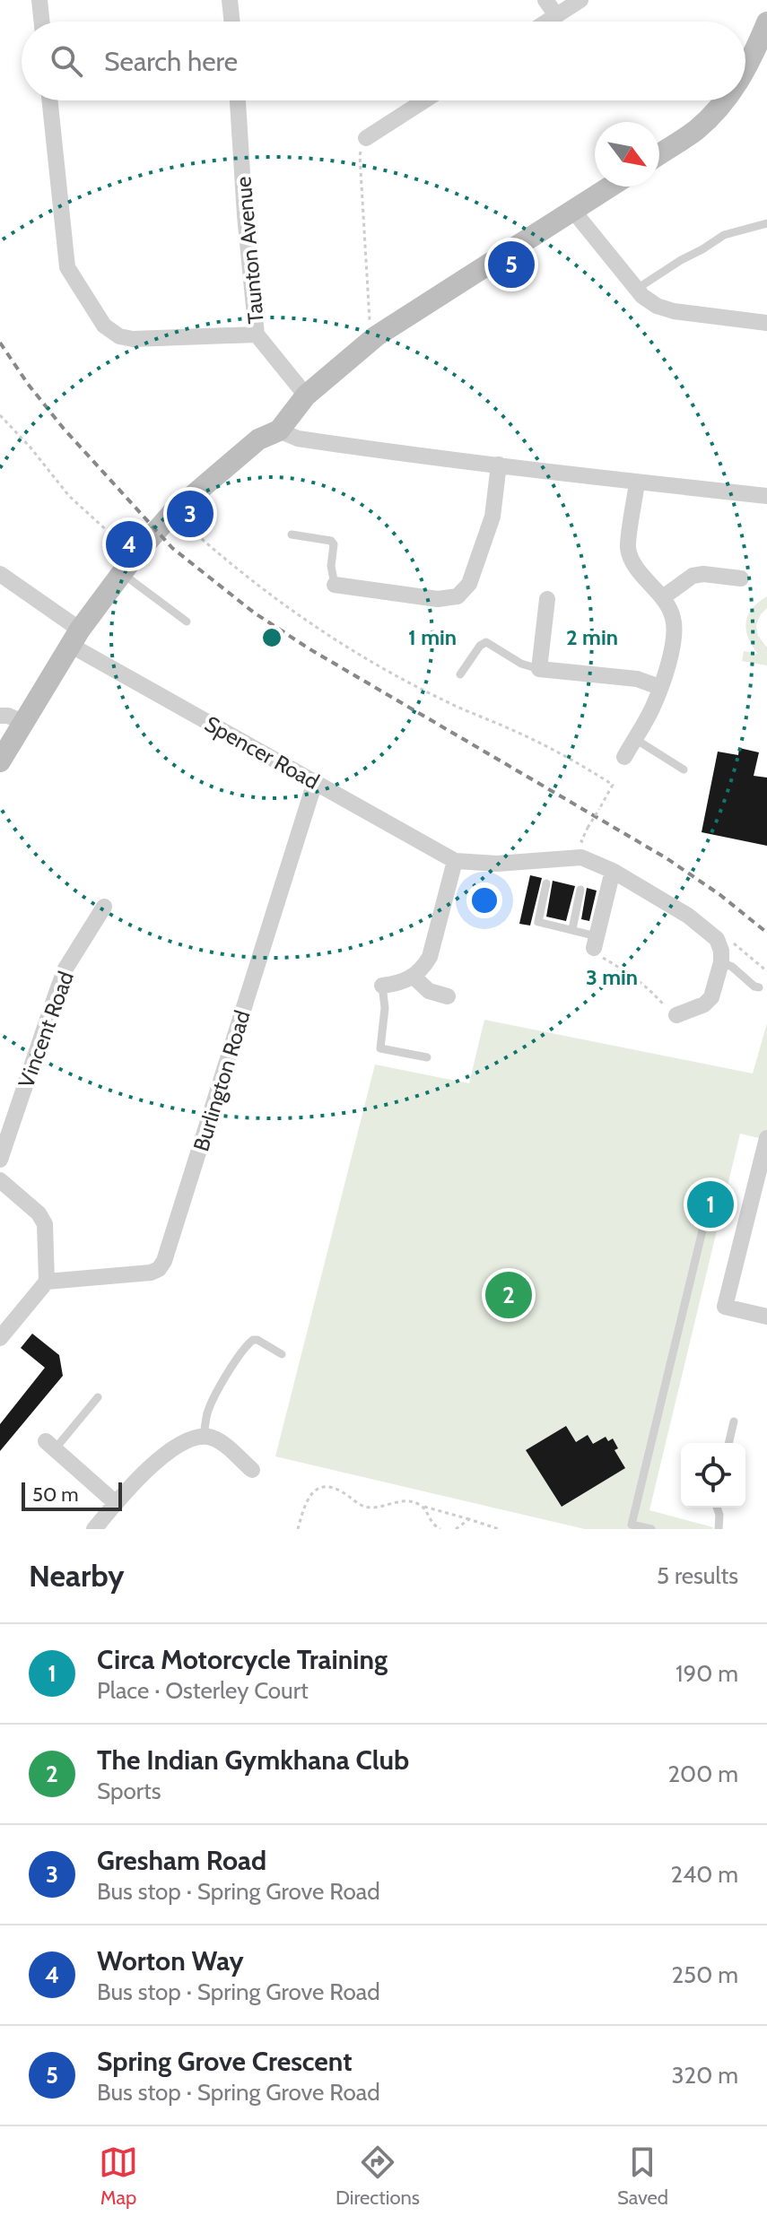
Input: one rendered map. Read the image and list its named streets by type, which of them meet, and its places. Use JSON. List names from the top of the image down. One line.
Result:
{"streets":{"street":["Taunton Avenue","Spencer Road","Vincent Road","Burlington Road"]},"crossings":[["Spencer Road","Burlington Road"]],"scale_bar":"50 m","north":"bottom right","page":{"search":"Search here","pins":["5","3","4","1","2"],"scale":"50 m","heading":["Nearby","5 results"],"list":[{"mark":"1","name":"Circa Motorcycle Training","note":"Place · Osterley Court","value":"190 m"},{"mark":"2","name":"The Indian Gymkhana Club","note":"Sports","value":"200 m"},{"mark":"3","name":"Gresham Road","note":"Bus stop · Spring Grove Road","value":"240 m"},{"mark":"4","name":"Worton Way","note":"Bus stop · Spring Grove Road","value":"250 m"},{"mark":"5","name":"Spring Grove Crescent","note":"Bus stop · Spring Grove Road","value":"320 m"}],"nav":["Map","Directions","Saved"]},"rings":["1 min","2 min","3 min"]}
